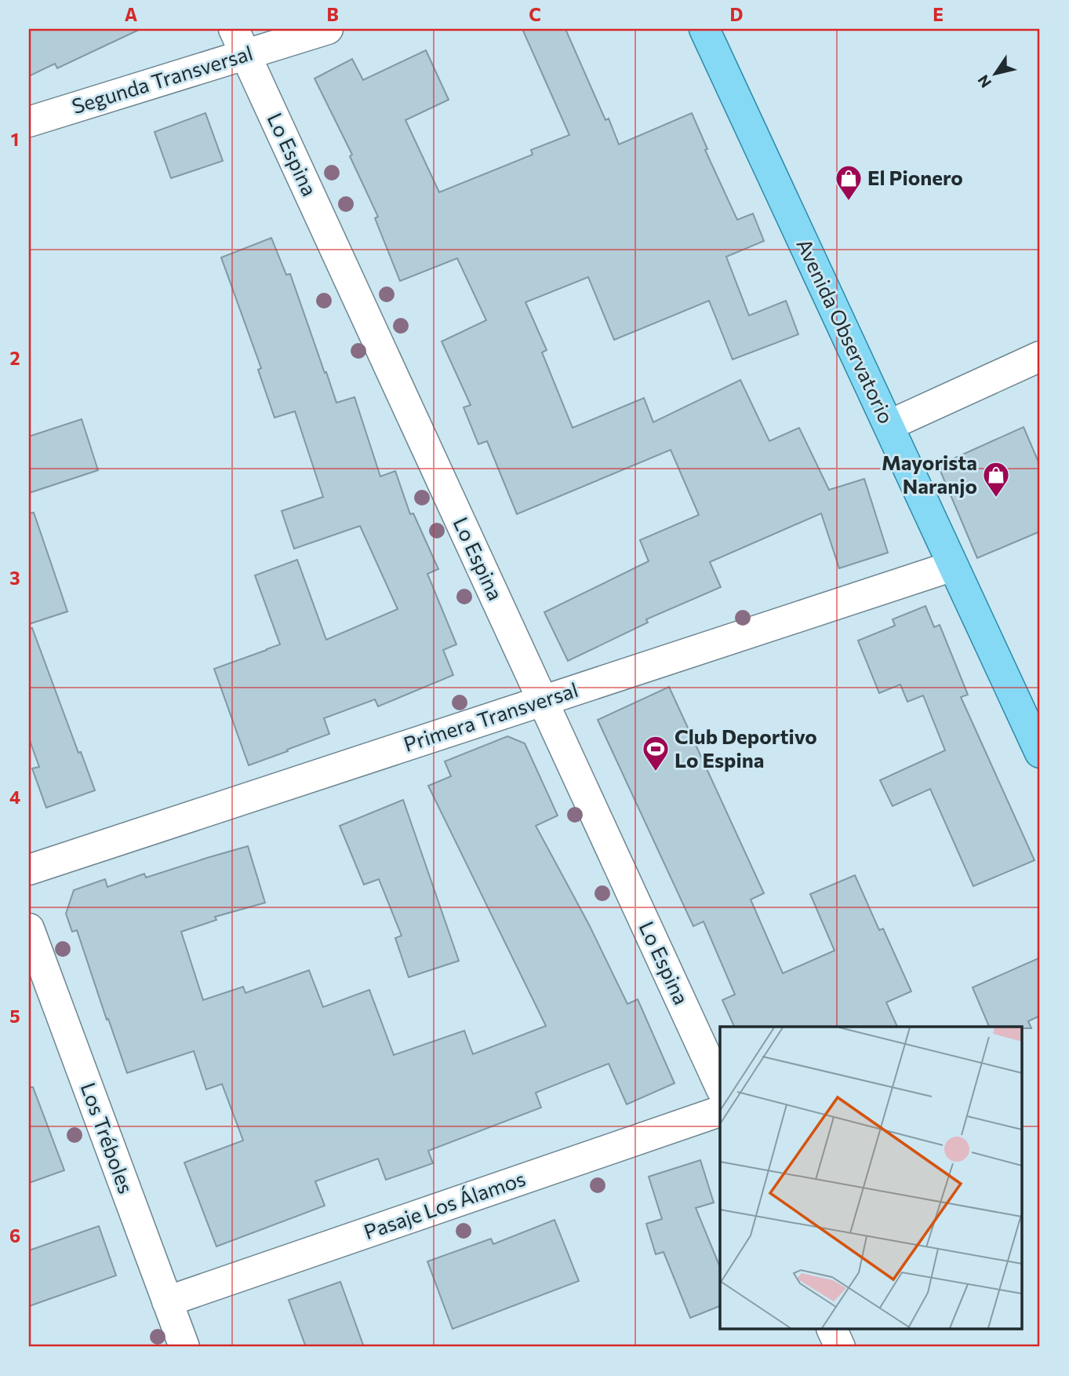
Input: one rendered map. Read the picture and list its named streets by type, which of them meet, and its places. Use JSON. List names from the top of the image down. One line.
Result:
{"streets":{"main road":["Avenida Observatorio"],"street":["Segunda Transversal","Lo Espina","Primera Transversal","Los Tréboles","Pasaje Los Álamos"]},"crossings":[["Segunda Transversal","Lo Espina"],["Lo Espina","Primera Transversal"],["Avenida Observatorio","Primera Transversal"],["Los Tréboles","Pasaje Los Álamos"]],"places":{"shop":["El Pionero","Mayorista Naranjo"],"sports":["Club Deportivo Lo Espina"]},"north":"bottom left","grid":{"columns":["A","B","C","D","E"],"rows":["1","2","3","4","5","6"]}}
